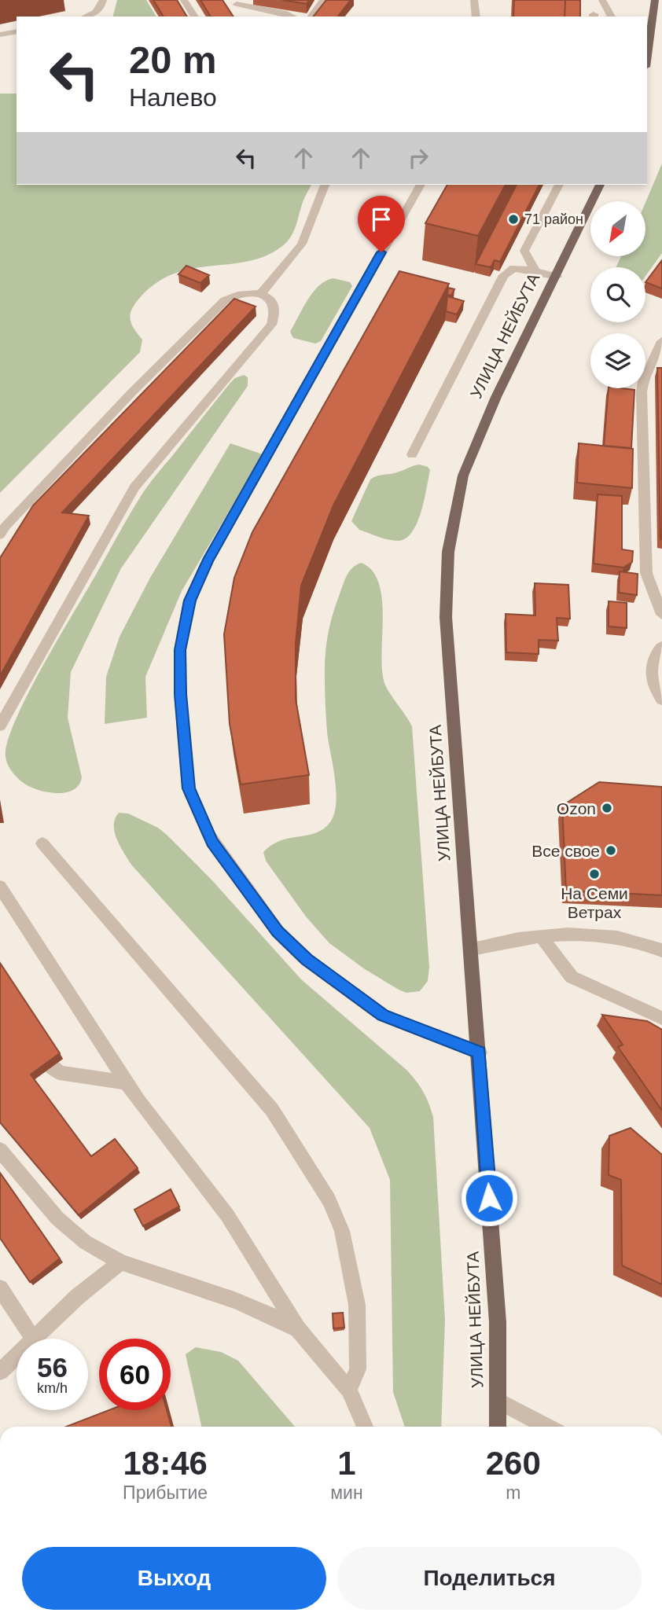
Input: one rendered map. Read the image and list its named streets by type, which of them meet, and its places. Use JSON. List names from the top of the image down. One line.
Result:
{"streets":{"main road":["УЛИЦА НЕЙБУТА"]},"places":["71 район","Ozon","Все свое","На Семи Ветрах"],"north":"bottom left","page":{"turn":["20 m","Налево"],"speed":"56 km/h","limit":"60","eta":["18:46","Прибытие","1","мин","260","m"],"buttons":["Выход","Поделиться"]}}
